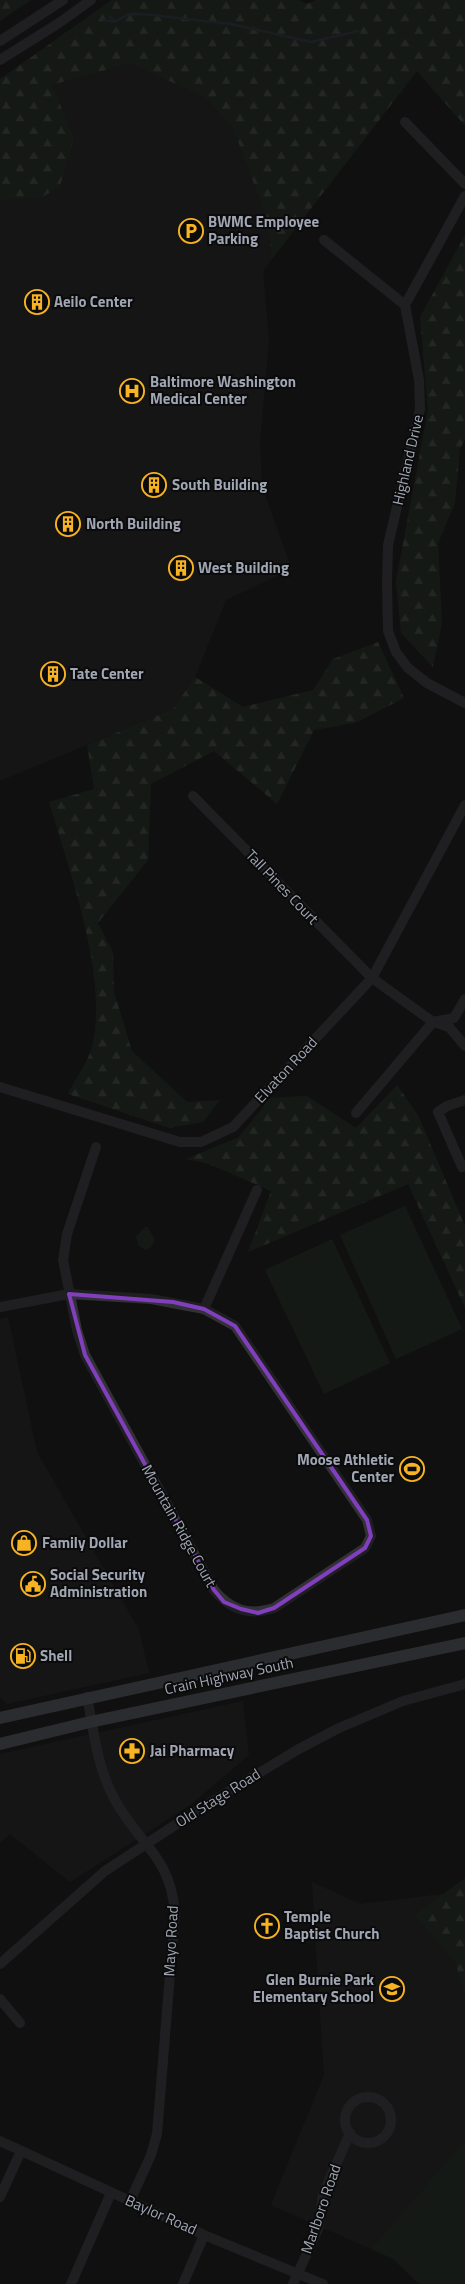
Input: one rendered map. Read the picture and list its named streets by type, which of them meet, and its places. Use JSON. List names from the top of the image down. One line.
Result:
{"streets":{"main road":["Crain Highway South"],"street":["Highland Drive","Tall Pines Court","Elvaton Road","Mountain Ridge Court","Old Stage Road","Mayo Road","Marlboro Road","Baylor Road"]},"crossings":[["Tall Pines Court","Elvaton Road"],["Crain Highway South","Mayo Road"],["Old Stage Road","Mayo Road"],["Mayo Road","Baylor Road"],["Marlboro Road","Baylor Road"]],"places":{"parking":["BWMC Employee Parking"],"building":["Aeilo Center","South Building","North Building","West Building","Tate Center"],"hospital":["Baltimore Washington Medical Center"],"sports":["Moose Athletic Center"],"shop":["Family Dollar"],"public building":["Social Security Administration"],"fuel station":["Shell"],"pharmacy":["Jai Pharmacy"],"church":["Temple Baptist Church"],"school or university":["Glen Burnie Park Elementary School"]}}
